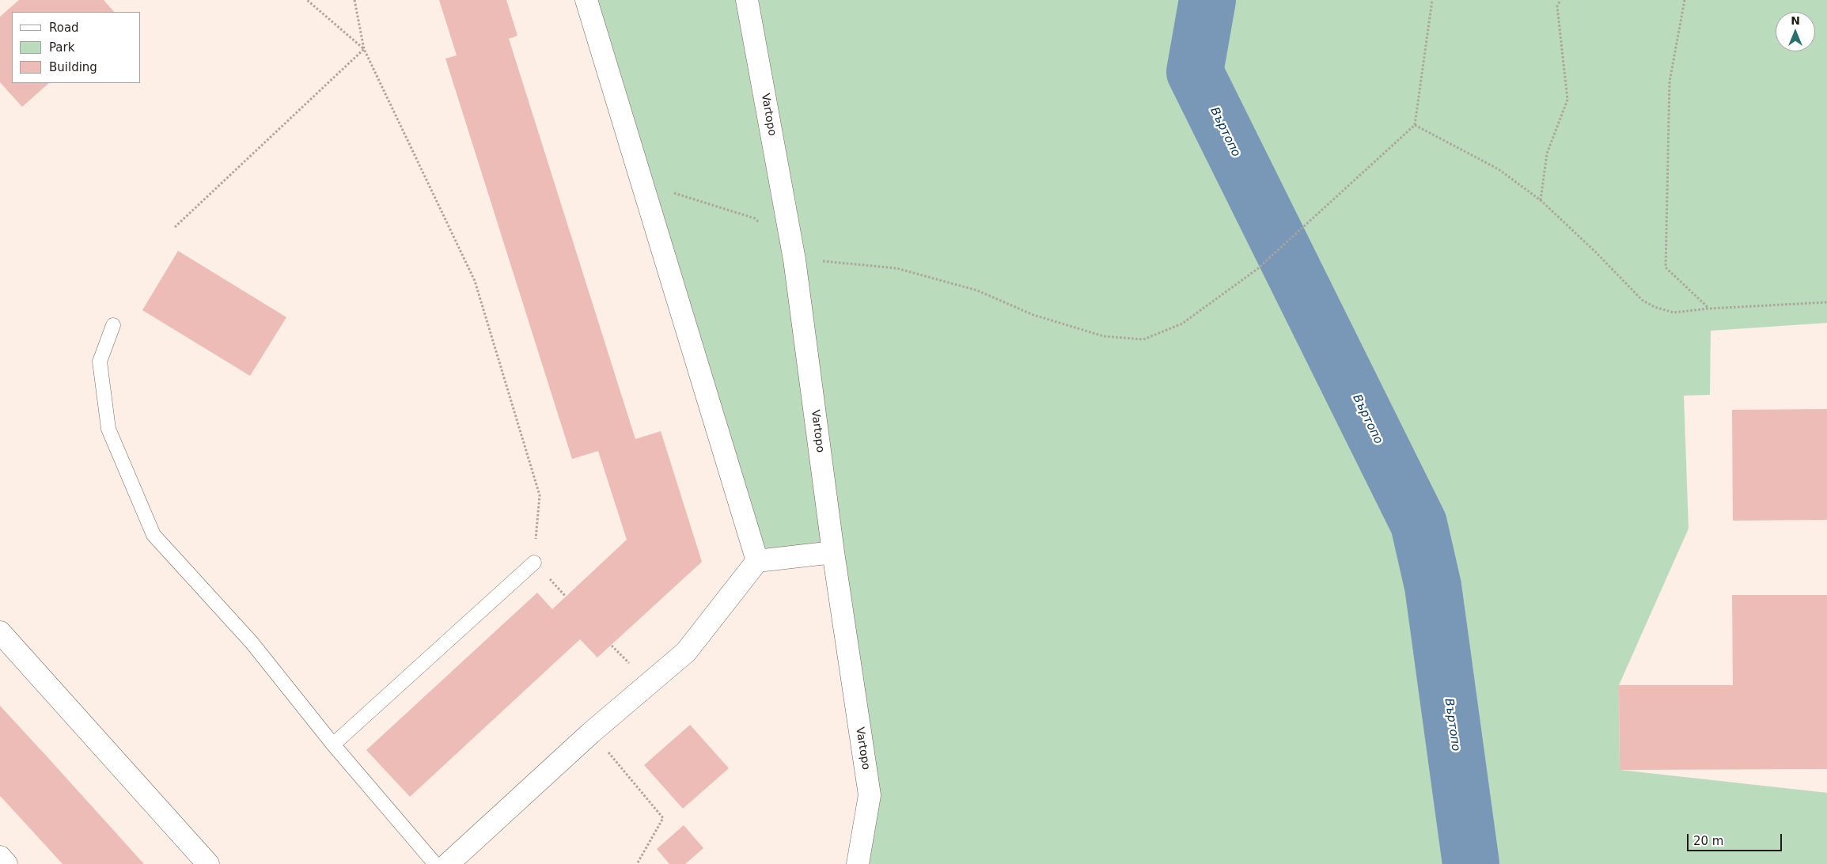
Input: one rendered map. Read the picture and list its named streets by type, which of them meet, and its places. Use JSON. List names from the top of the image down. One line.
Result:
{"streets":{"street":["Vartopo"]},"water":["Въртопо"],"legend":["Road","Park","Building"],"scale_bar":"20 m","north":"top"}
